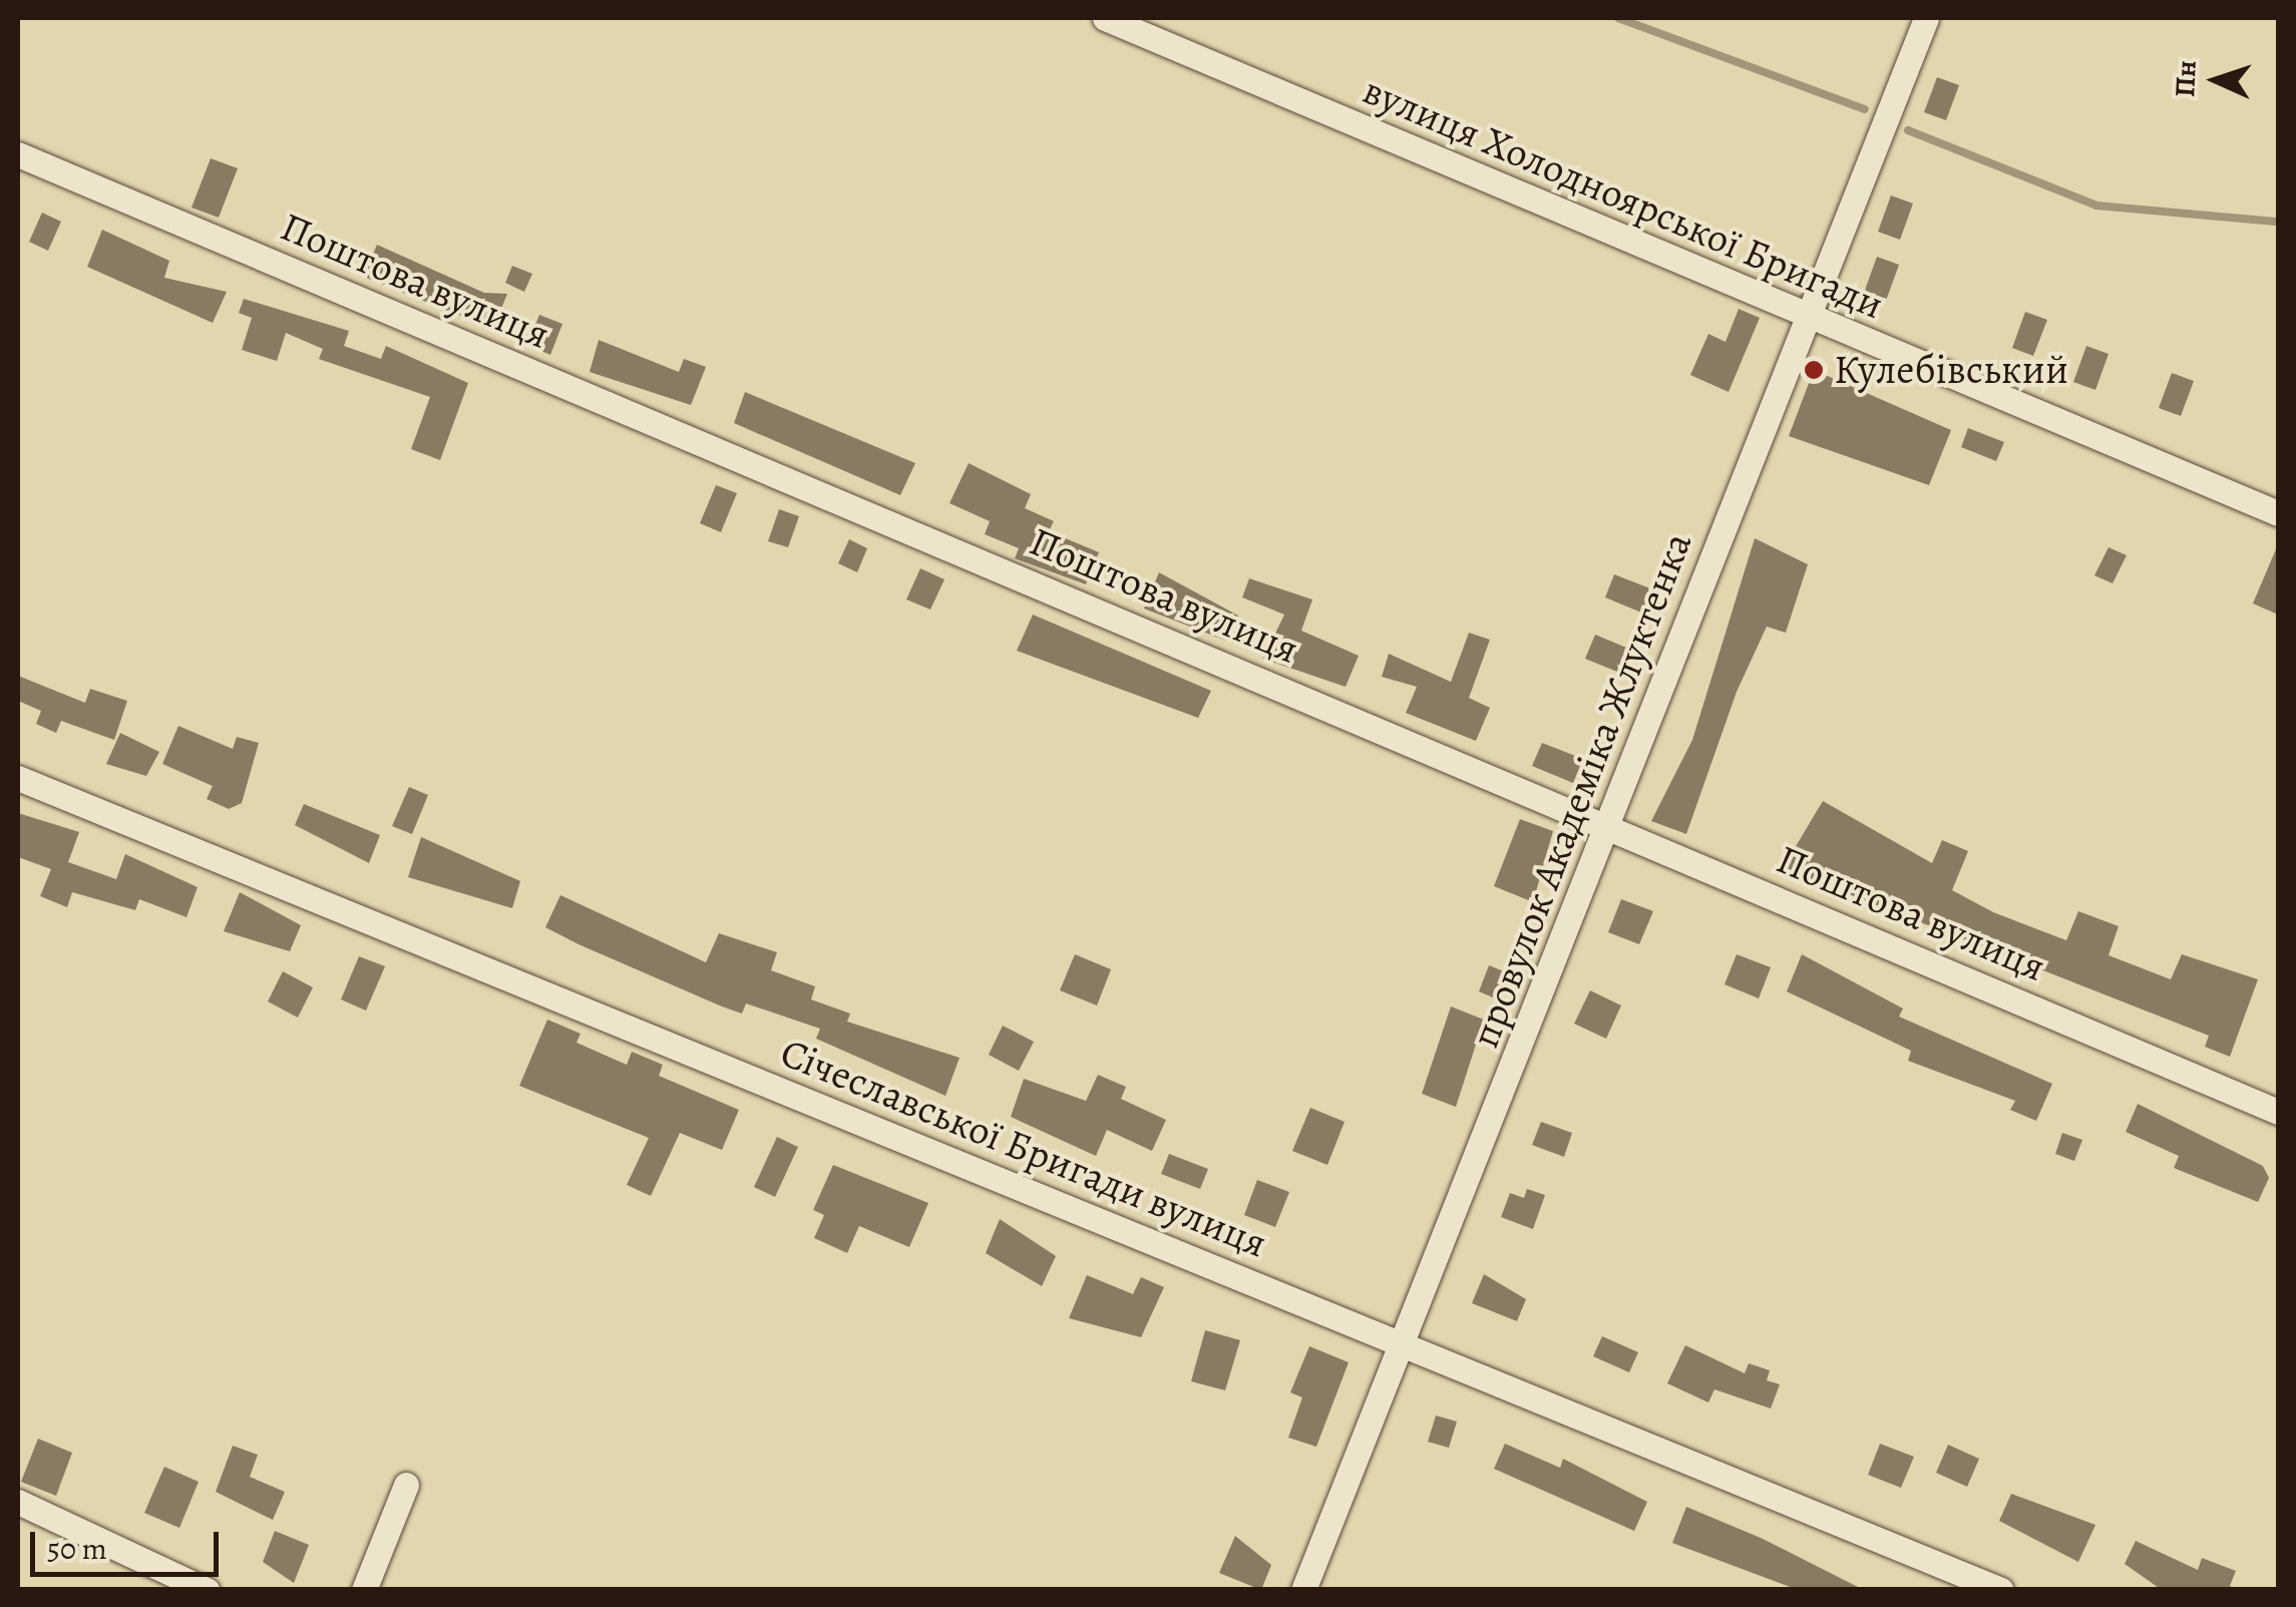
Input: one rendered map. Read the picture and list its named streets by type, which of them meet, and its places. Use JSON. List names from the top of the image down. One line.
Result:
{"streets":{"street":["вулиця Холодноярської Бригади","Поштова вулиця","провулок Академіка Жлуктенка","Січеславської Бригади вулиця"]},"crossings":[["вулиця Холодноярської Бригади","провулок Академіка Жлуктенка"],["Поштова вулиця","провулок Академіка Жлуктенка"],["провулок Академіка Жлуктенка","Січеславської Бригади вулиця"]],"places":["Кулебівський"],"scale_bar":"50 m","north":"left"}
